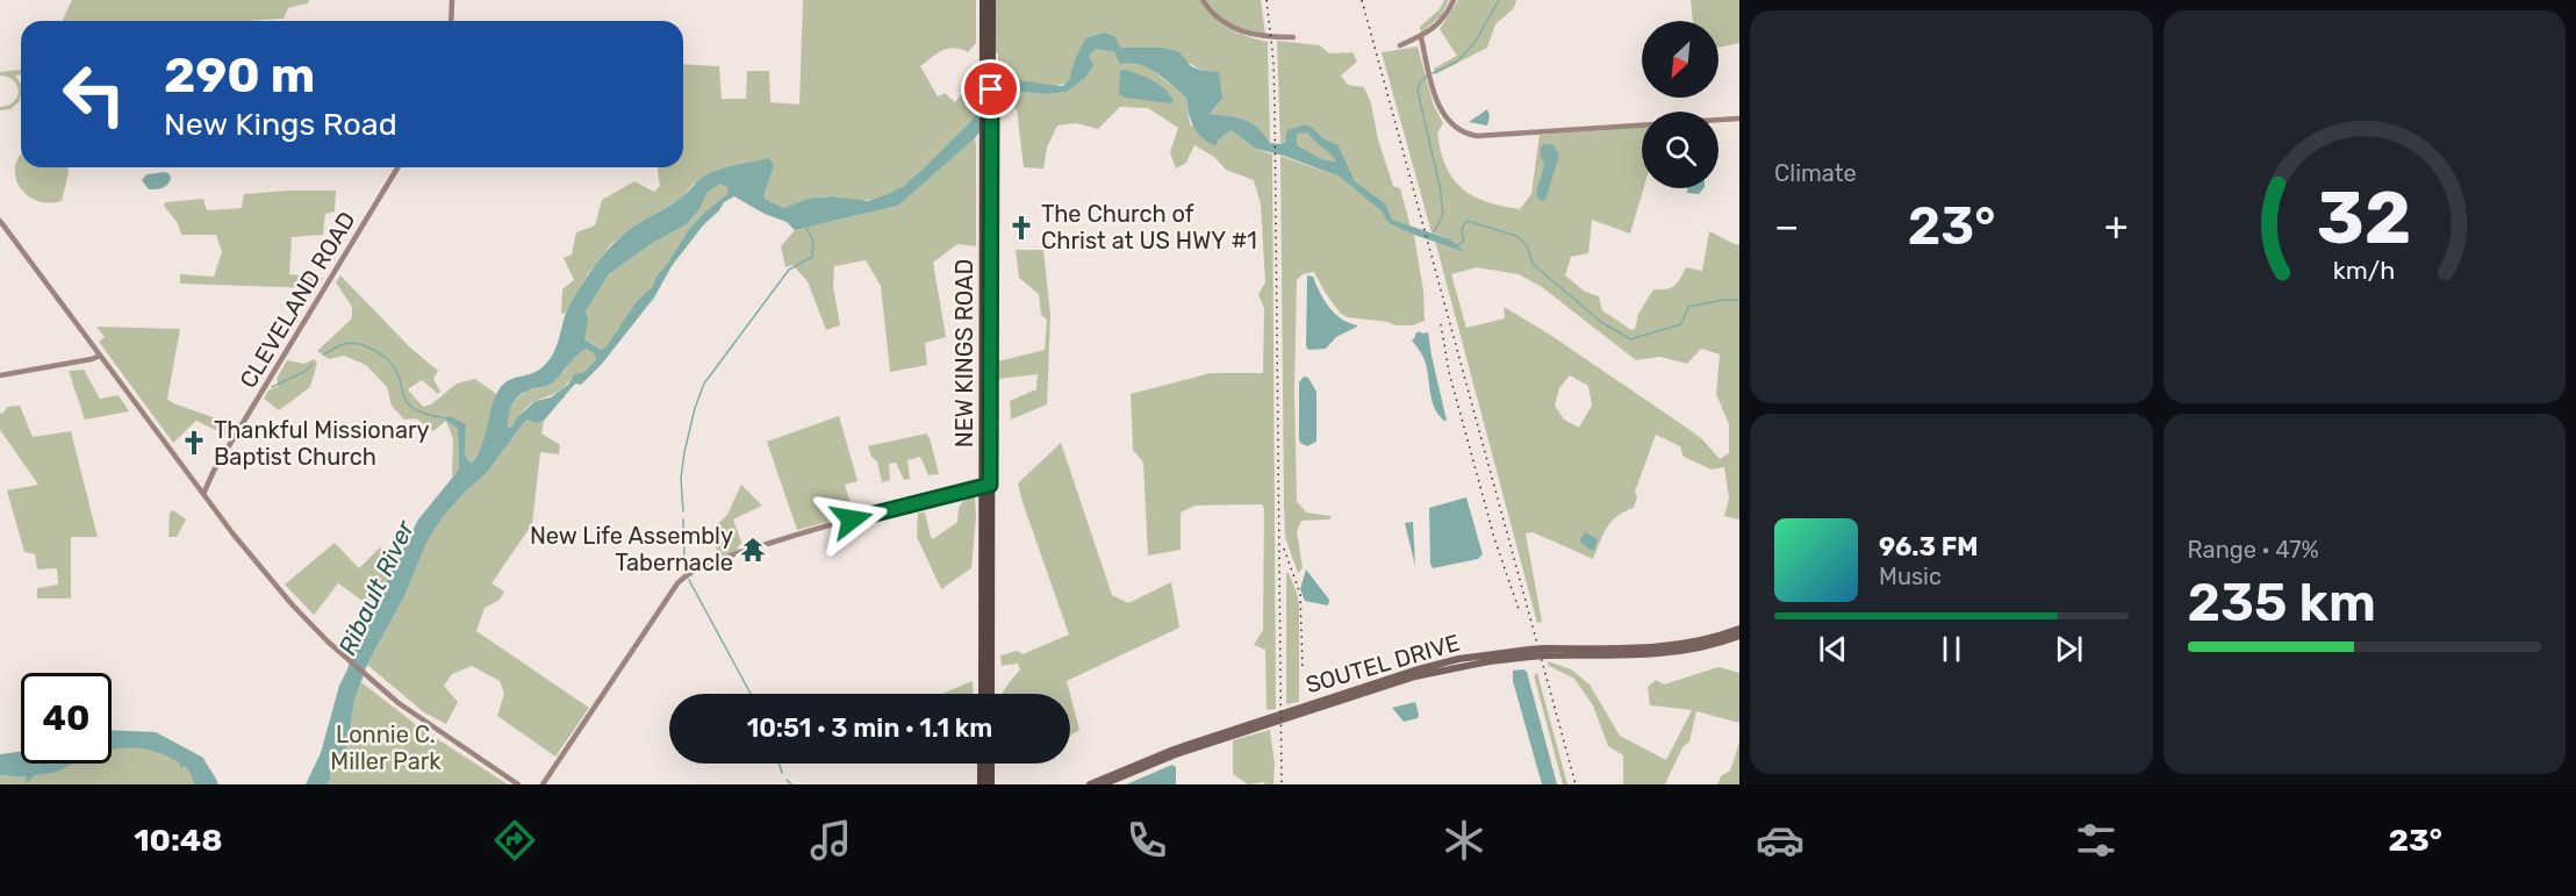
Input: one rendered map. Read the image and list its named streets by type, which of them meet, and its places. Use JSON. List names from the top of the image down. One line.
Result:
{"streets":{"highway":["NEW KINGS ROAD"],"main road":["SOUTEL DRIVE"],"street":["CLEVELAND ROAD"]},"water":["Ribault River"],"parks":["Lonnie C. Miller Park"],"places":{"church":["The Church of Christ at US HWY #1","Thankful Missionary Baptist Church"],"temple":["New Life Assembly Tabernacle"]},"north":"bottom left","page":{"tile":["Climate",["Range · 47%","235 km"]],"turn":["290 m","New Kings Road"],"heat":["−","23°","+"],"song":["96.3 FM","Music"],"limit":"40","trip":"10:51 · 3 min · 1.1 km","tabs":["10:48","23°"],"gauge":["32","km/h"]}}
